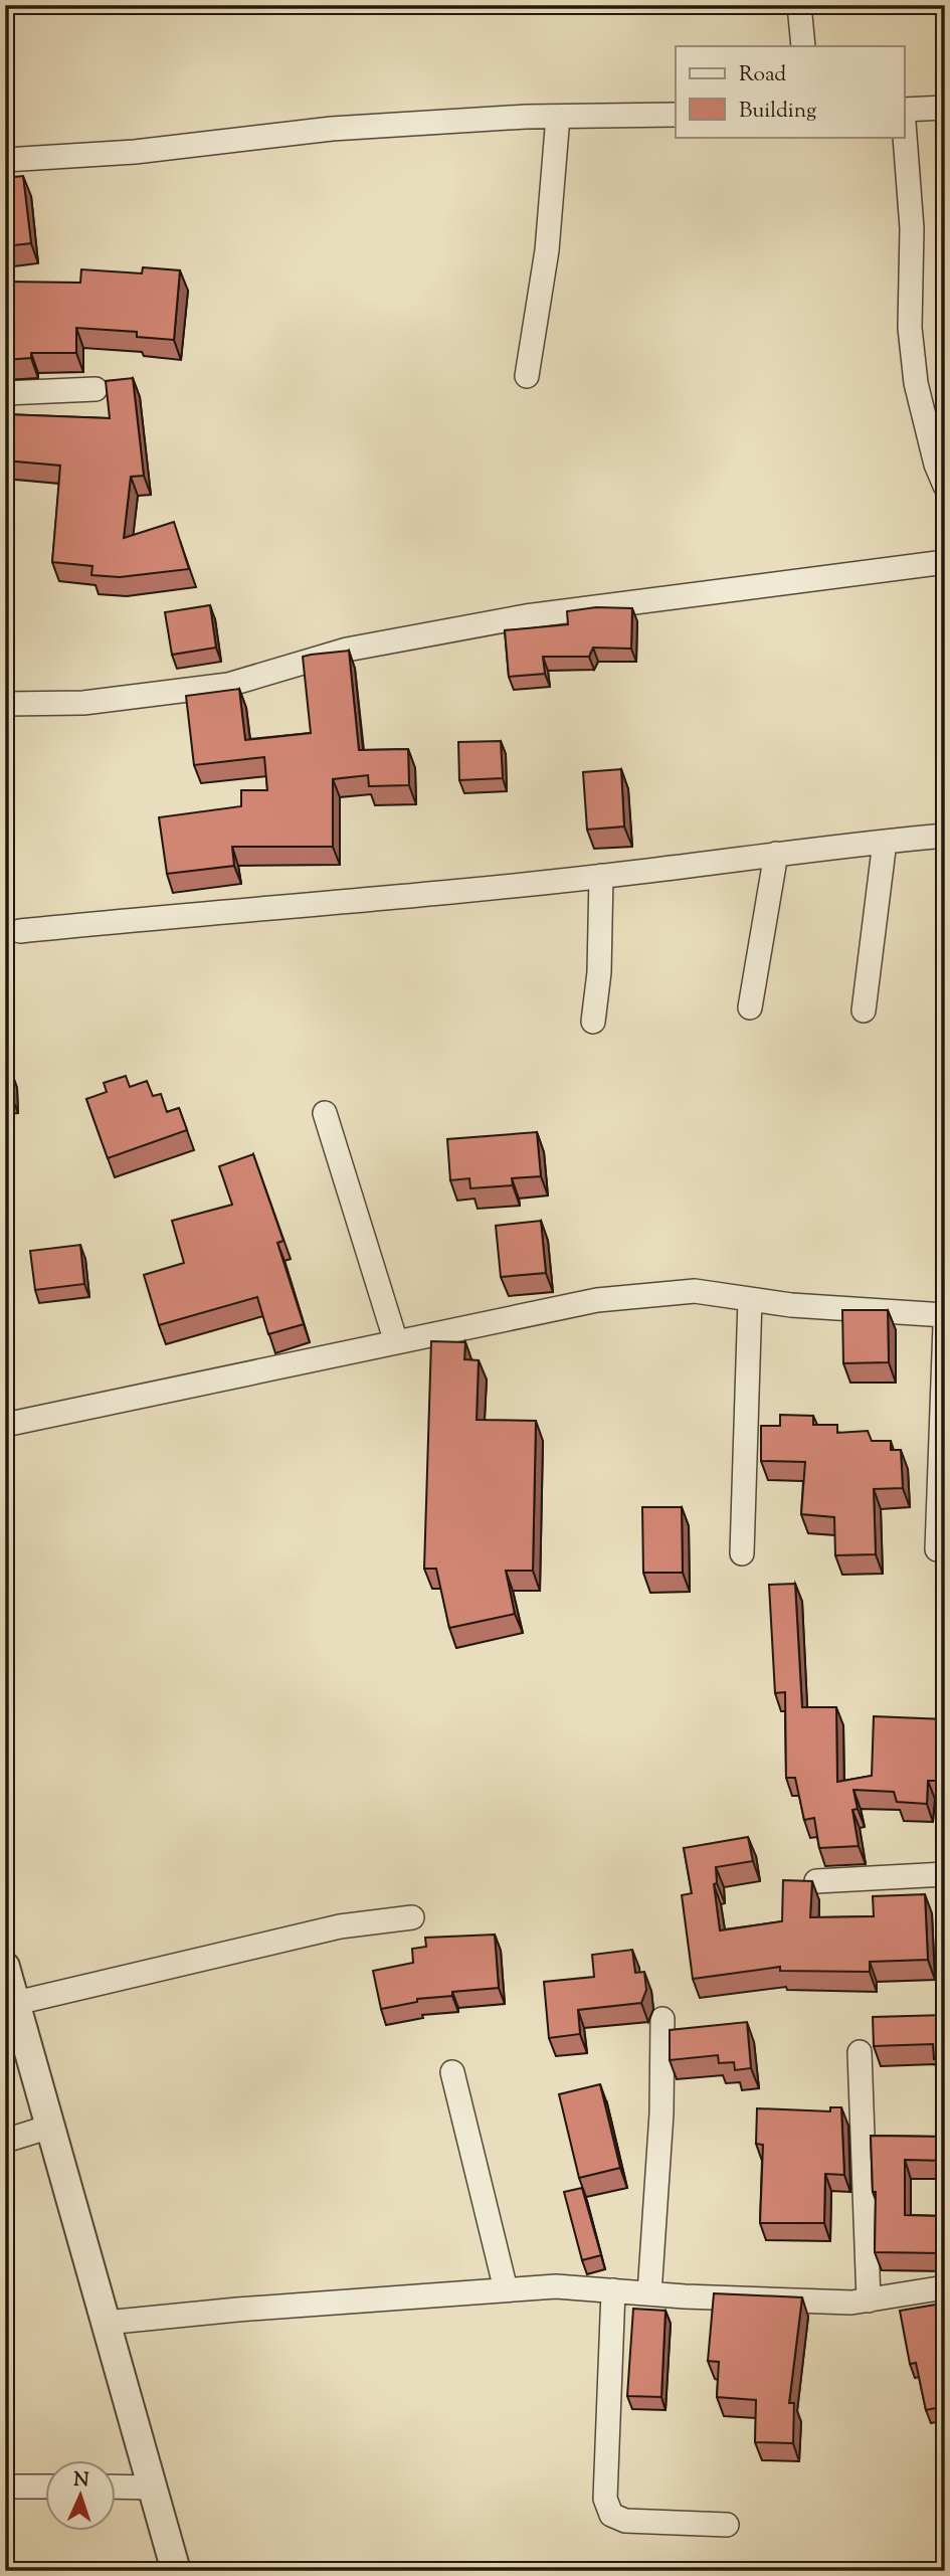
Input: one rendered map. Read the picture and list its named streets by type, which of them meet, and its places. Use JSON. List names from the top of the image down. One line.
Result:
{"legend":["Road","Building"],"north":"top"}
